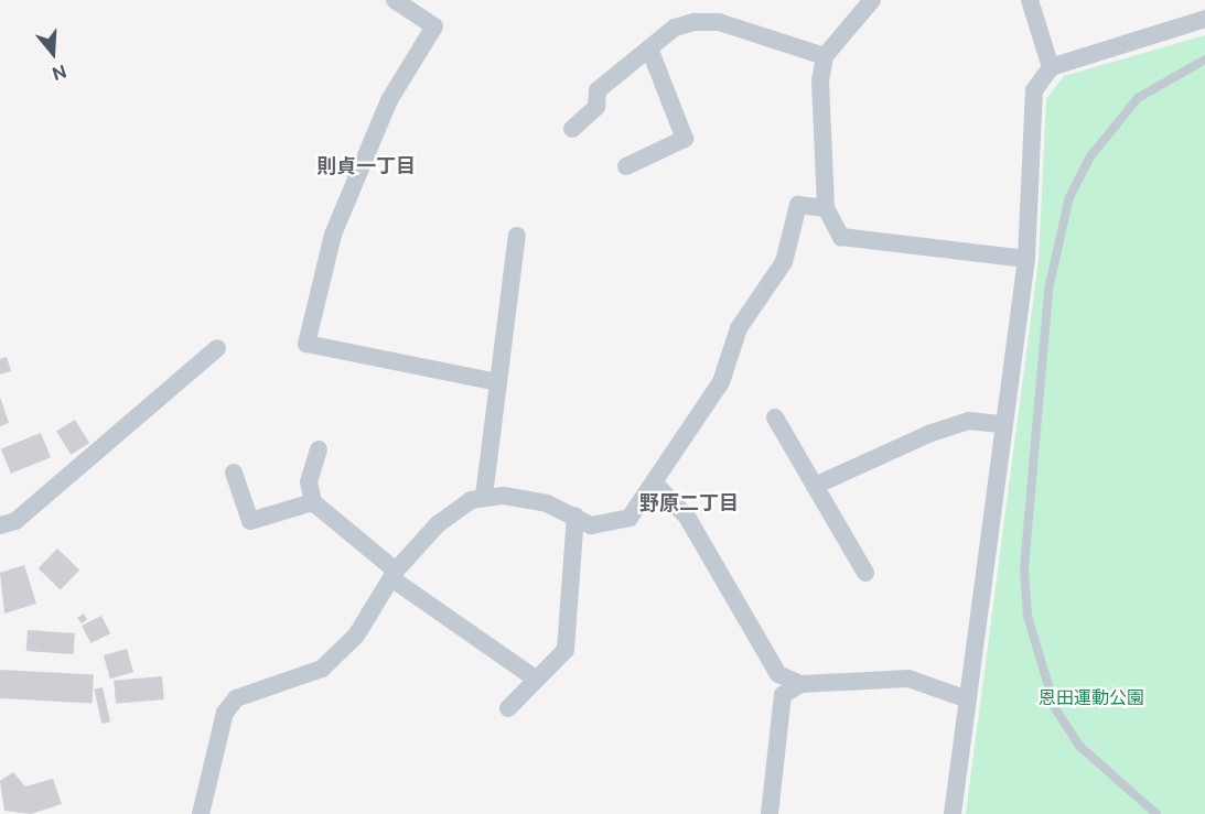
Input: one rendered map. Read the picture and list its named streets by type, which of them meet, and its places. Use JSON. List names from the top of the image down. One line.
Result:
{"districts":["則貞一丁目","野原二丁目"],"parks":["恩田運動公園"],"north":"bottom"}
